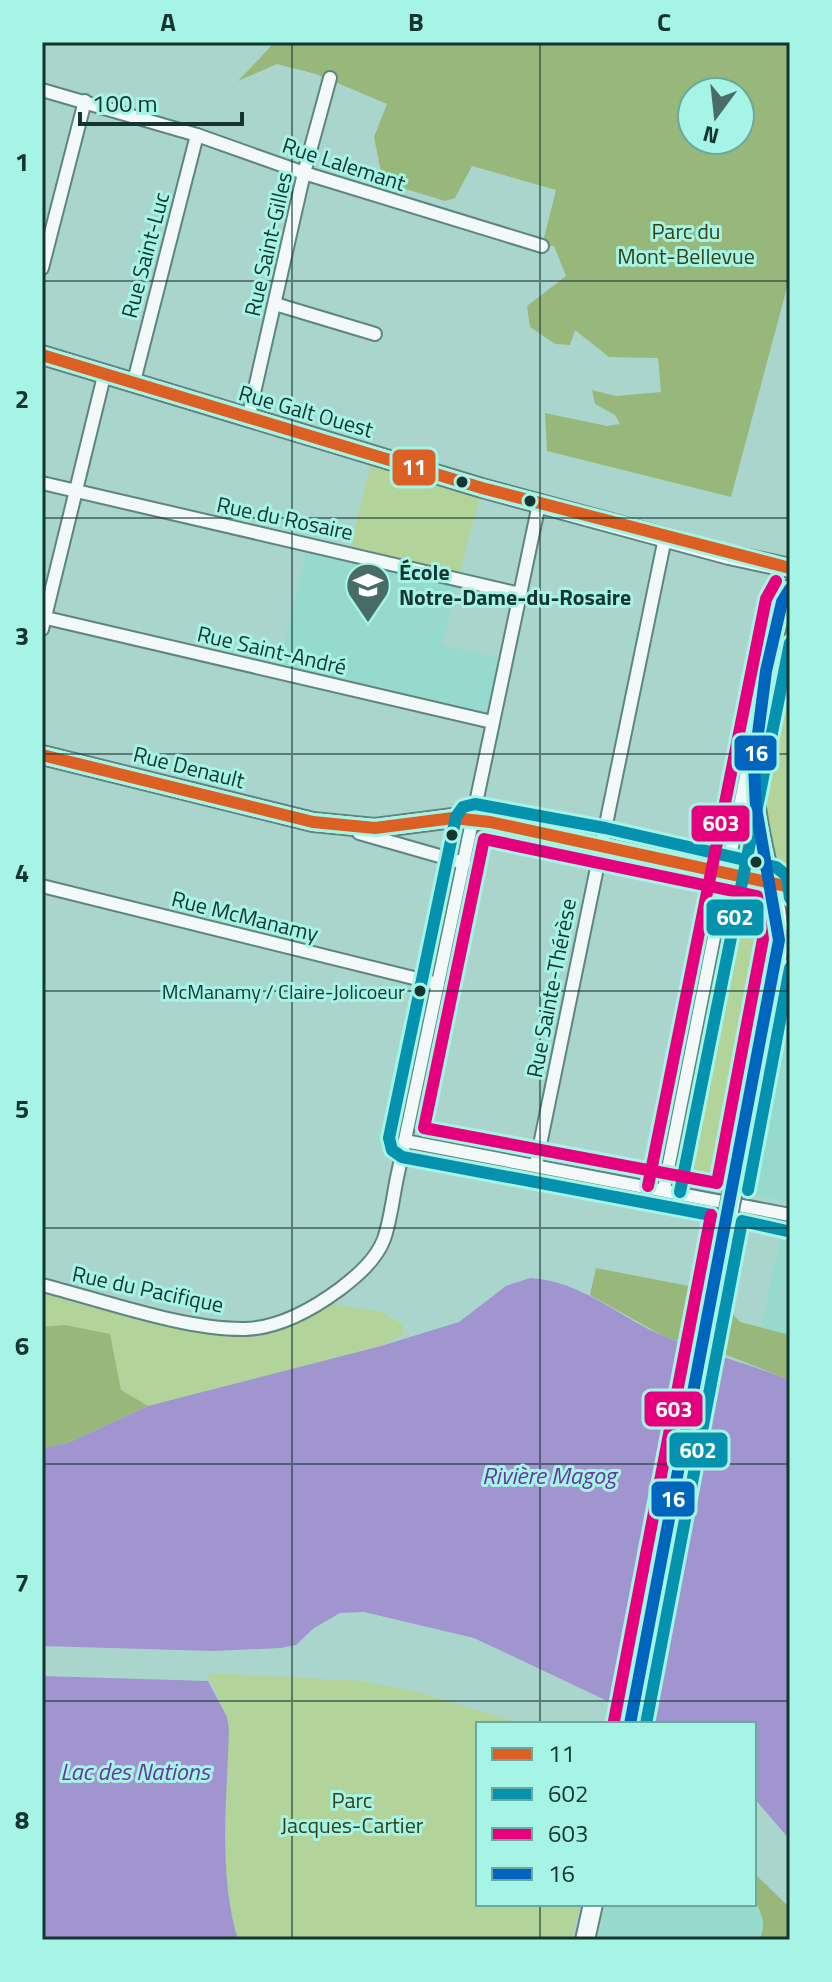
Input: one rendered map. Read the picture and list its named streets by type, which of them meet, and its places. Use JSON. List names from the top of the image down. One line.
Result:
{"streets":{"main road":["Rue Galt Ouest","Rue Denault"],"street":["Rue Lalemant","Rue Saint-Gilles","Rue Saint-Luc","Rue du Rosaire","Rue Saint-André","Rue McManamy","Rue Sainte-Thérèse","Rue du Pacifique"]},"crossings":[["Rue Lalemant","Rue Saint-Gilles"],["Rue Lalemant","Rue Saint-Luc"],["Rue Saint-Gilles","Rue Galt Ouest"],["Rue Saint-Luc","Rue Galt Ouest"],["Rue Galt Ouest","Rue Sainte-Thérèse"],["Rue Galt Ouest","Rue du Pacifique"],["Rue du Rosaire","Rue du Pacifique"],["Rue Saint-André","Rue du Pacifique"],["Rue Denault","Rue Sainte-Thérèse"],["Rue Denault","Rue du Pacifique"],["Rue McManamy","Rue du Pacifique"]],"water":["Rivière Magog","Lac des Nations"],"parks":["Parc du Mont-Bellevue","Parc Jacques-Cartier"],"places":{"school or university":["École Notre-Dame-du-Rosaire"],"other":["McManamy / Claire-Jolicoeur"]},"lines":["transit line 11","transit line 603","transit line 16","transit line 602"],"legend":["11","602","603","16"],"scale_bar":"100 m","north":"bottom","grid":{"columns":["A","B","C"],"rows":["1","2","3","4","5","6","7","8"]}}
